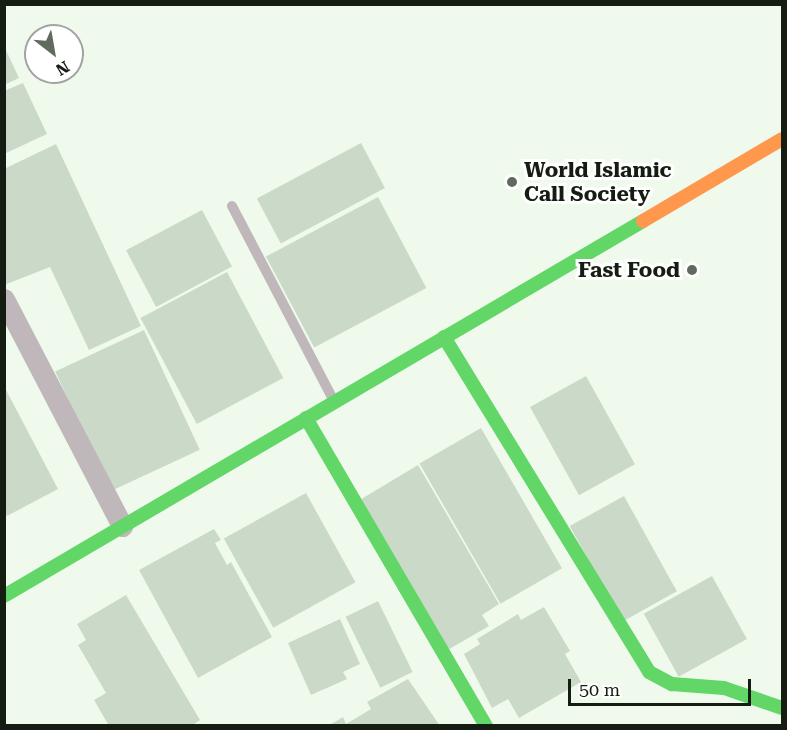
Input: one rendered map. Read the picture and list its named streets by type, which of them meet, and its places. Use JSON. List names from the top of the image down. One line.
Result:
{"places":["World Islamic Call Society","Fast Food"],"scale_bar":"50 m","north":"bottom right"}
